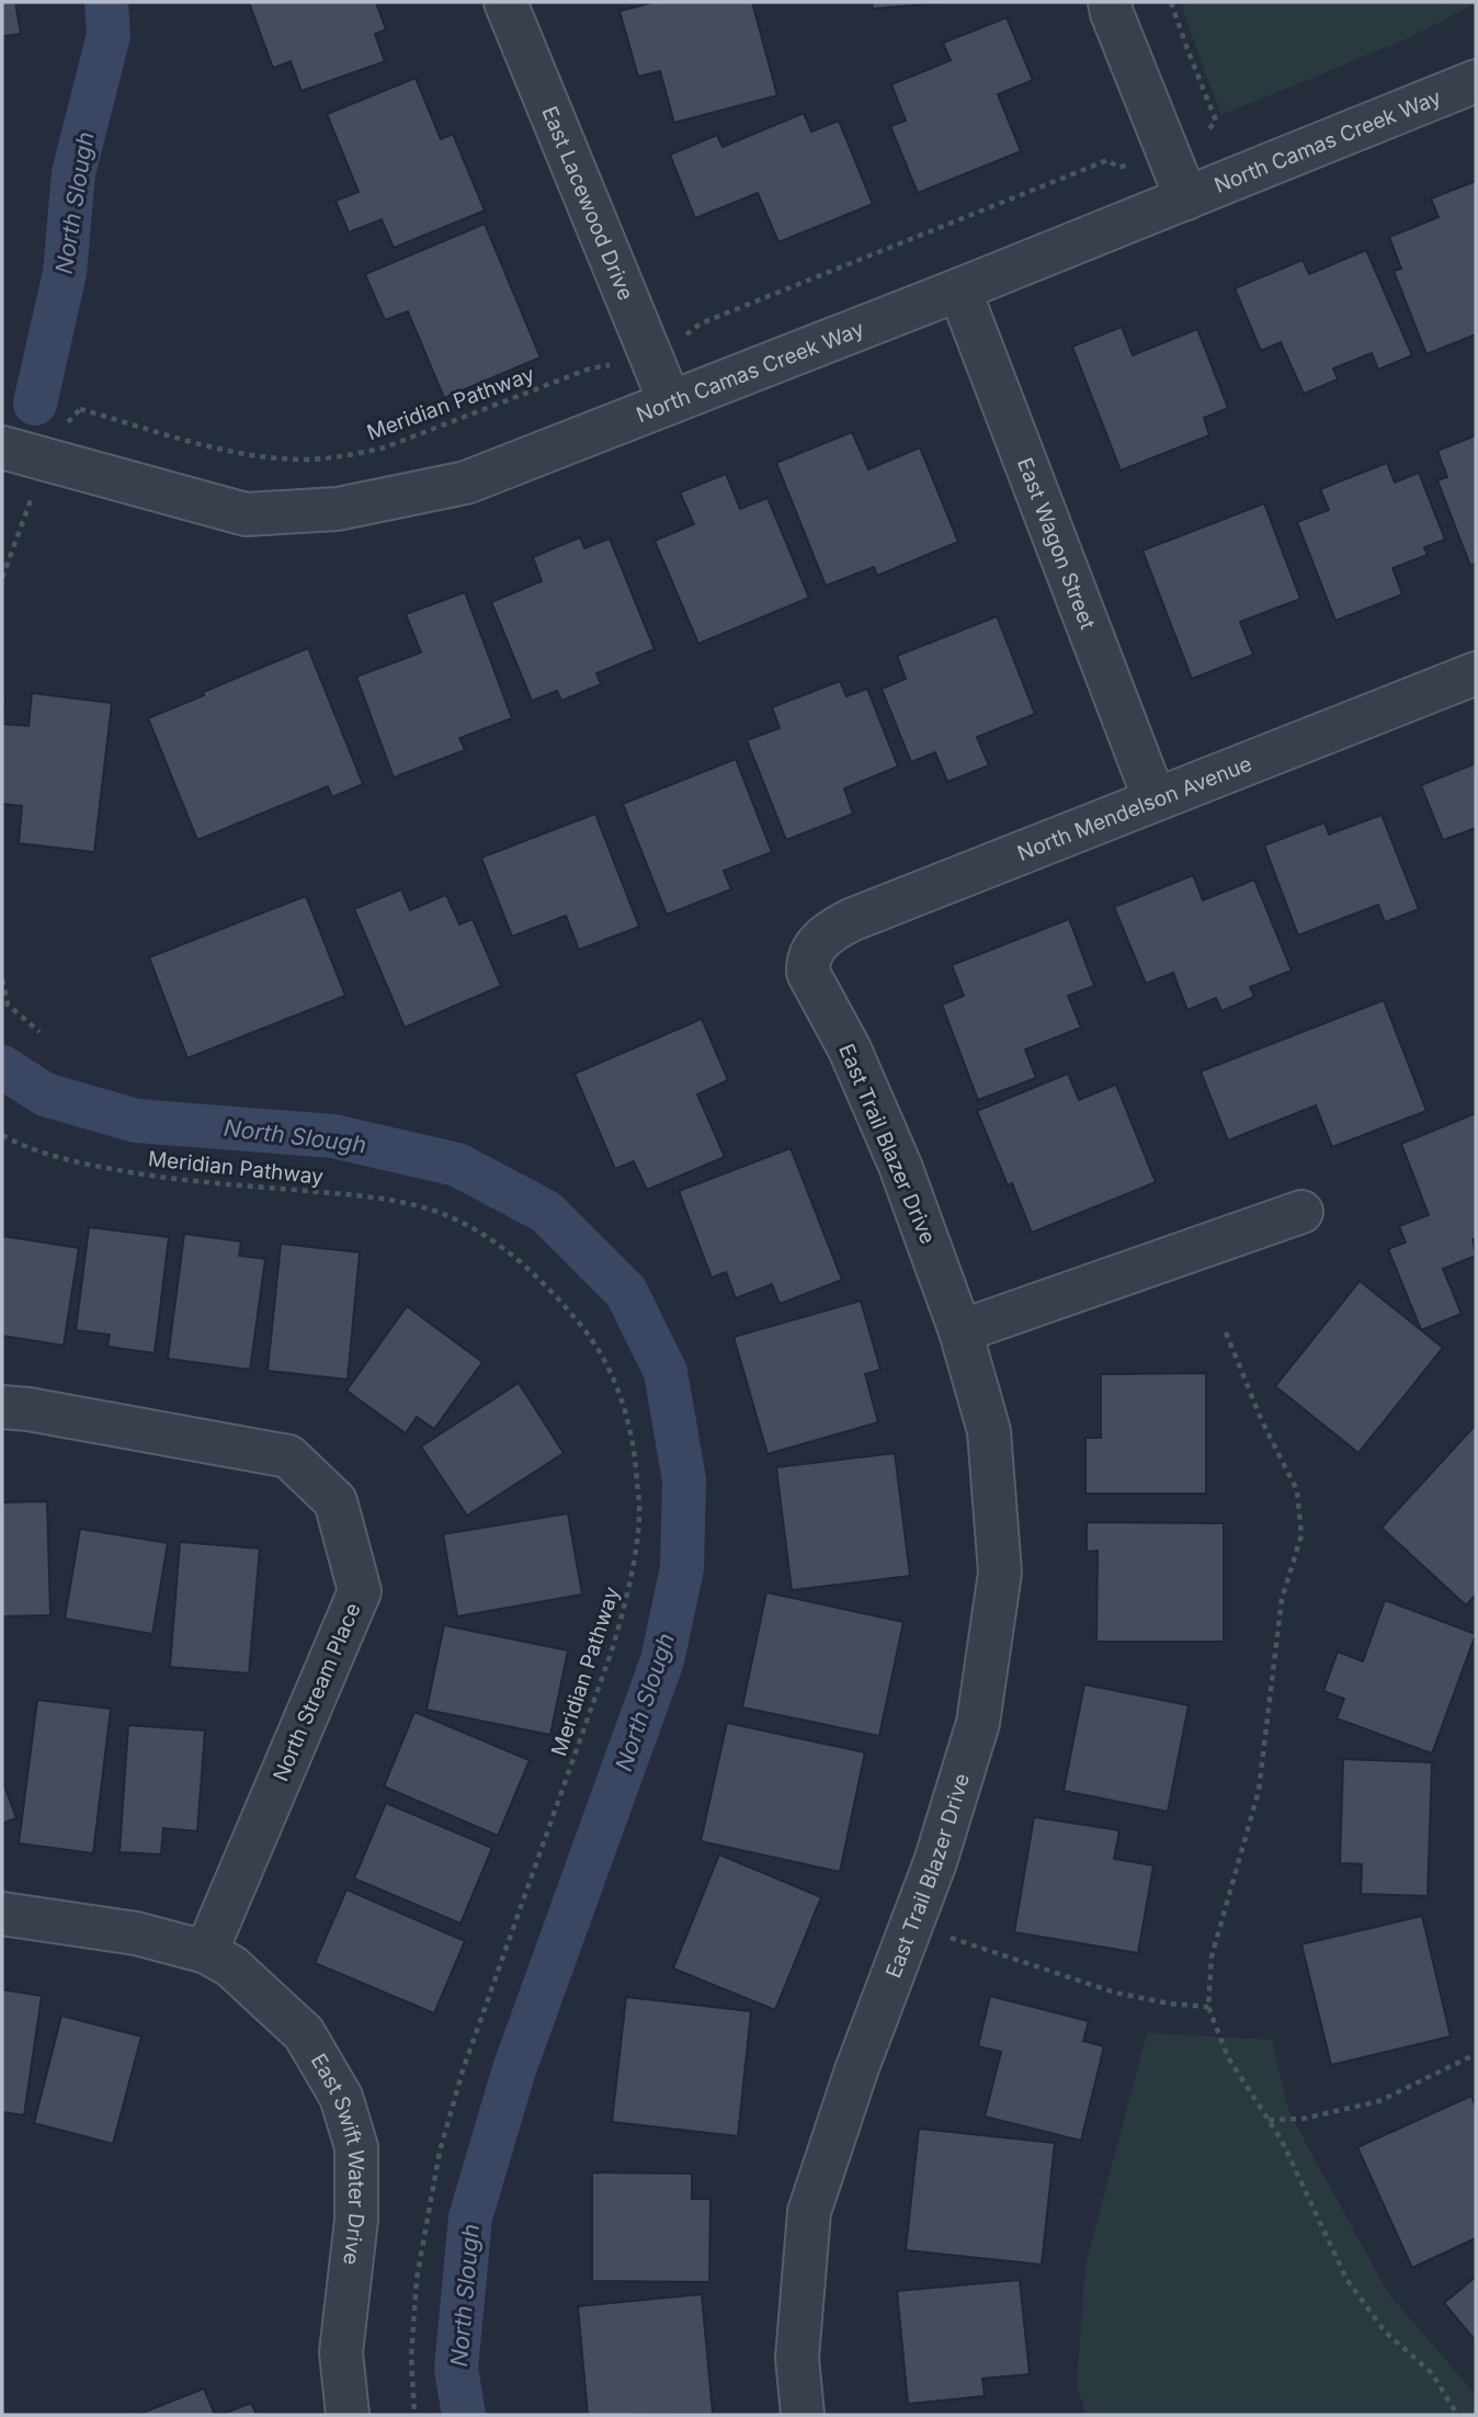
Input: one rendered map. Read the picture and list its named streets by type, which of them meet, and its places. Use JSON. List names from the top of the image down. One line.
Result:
{"streets":{"street":["North Camas Creek Way","East Lacewood Drive","East Wagon Street","North Mendelson Avenue","East Trail Blazer Drive","North Stream Place","East Swift Water Drive"],"path":["Meridian Pathway"]},"crossings":[["North Camas Creek Way","East Lacewood Drive"],["North Camas Creek Way","East Wagon Street"],["East Wagon Street","North Mendelson Avenue"],["North Mendelson Avenue","East Trail Blazer Drive"],["North Stream Place","East Swift Water Drive"]],"water":["North Slough"]}
